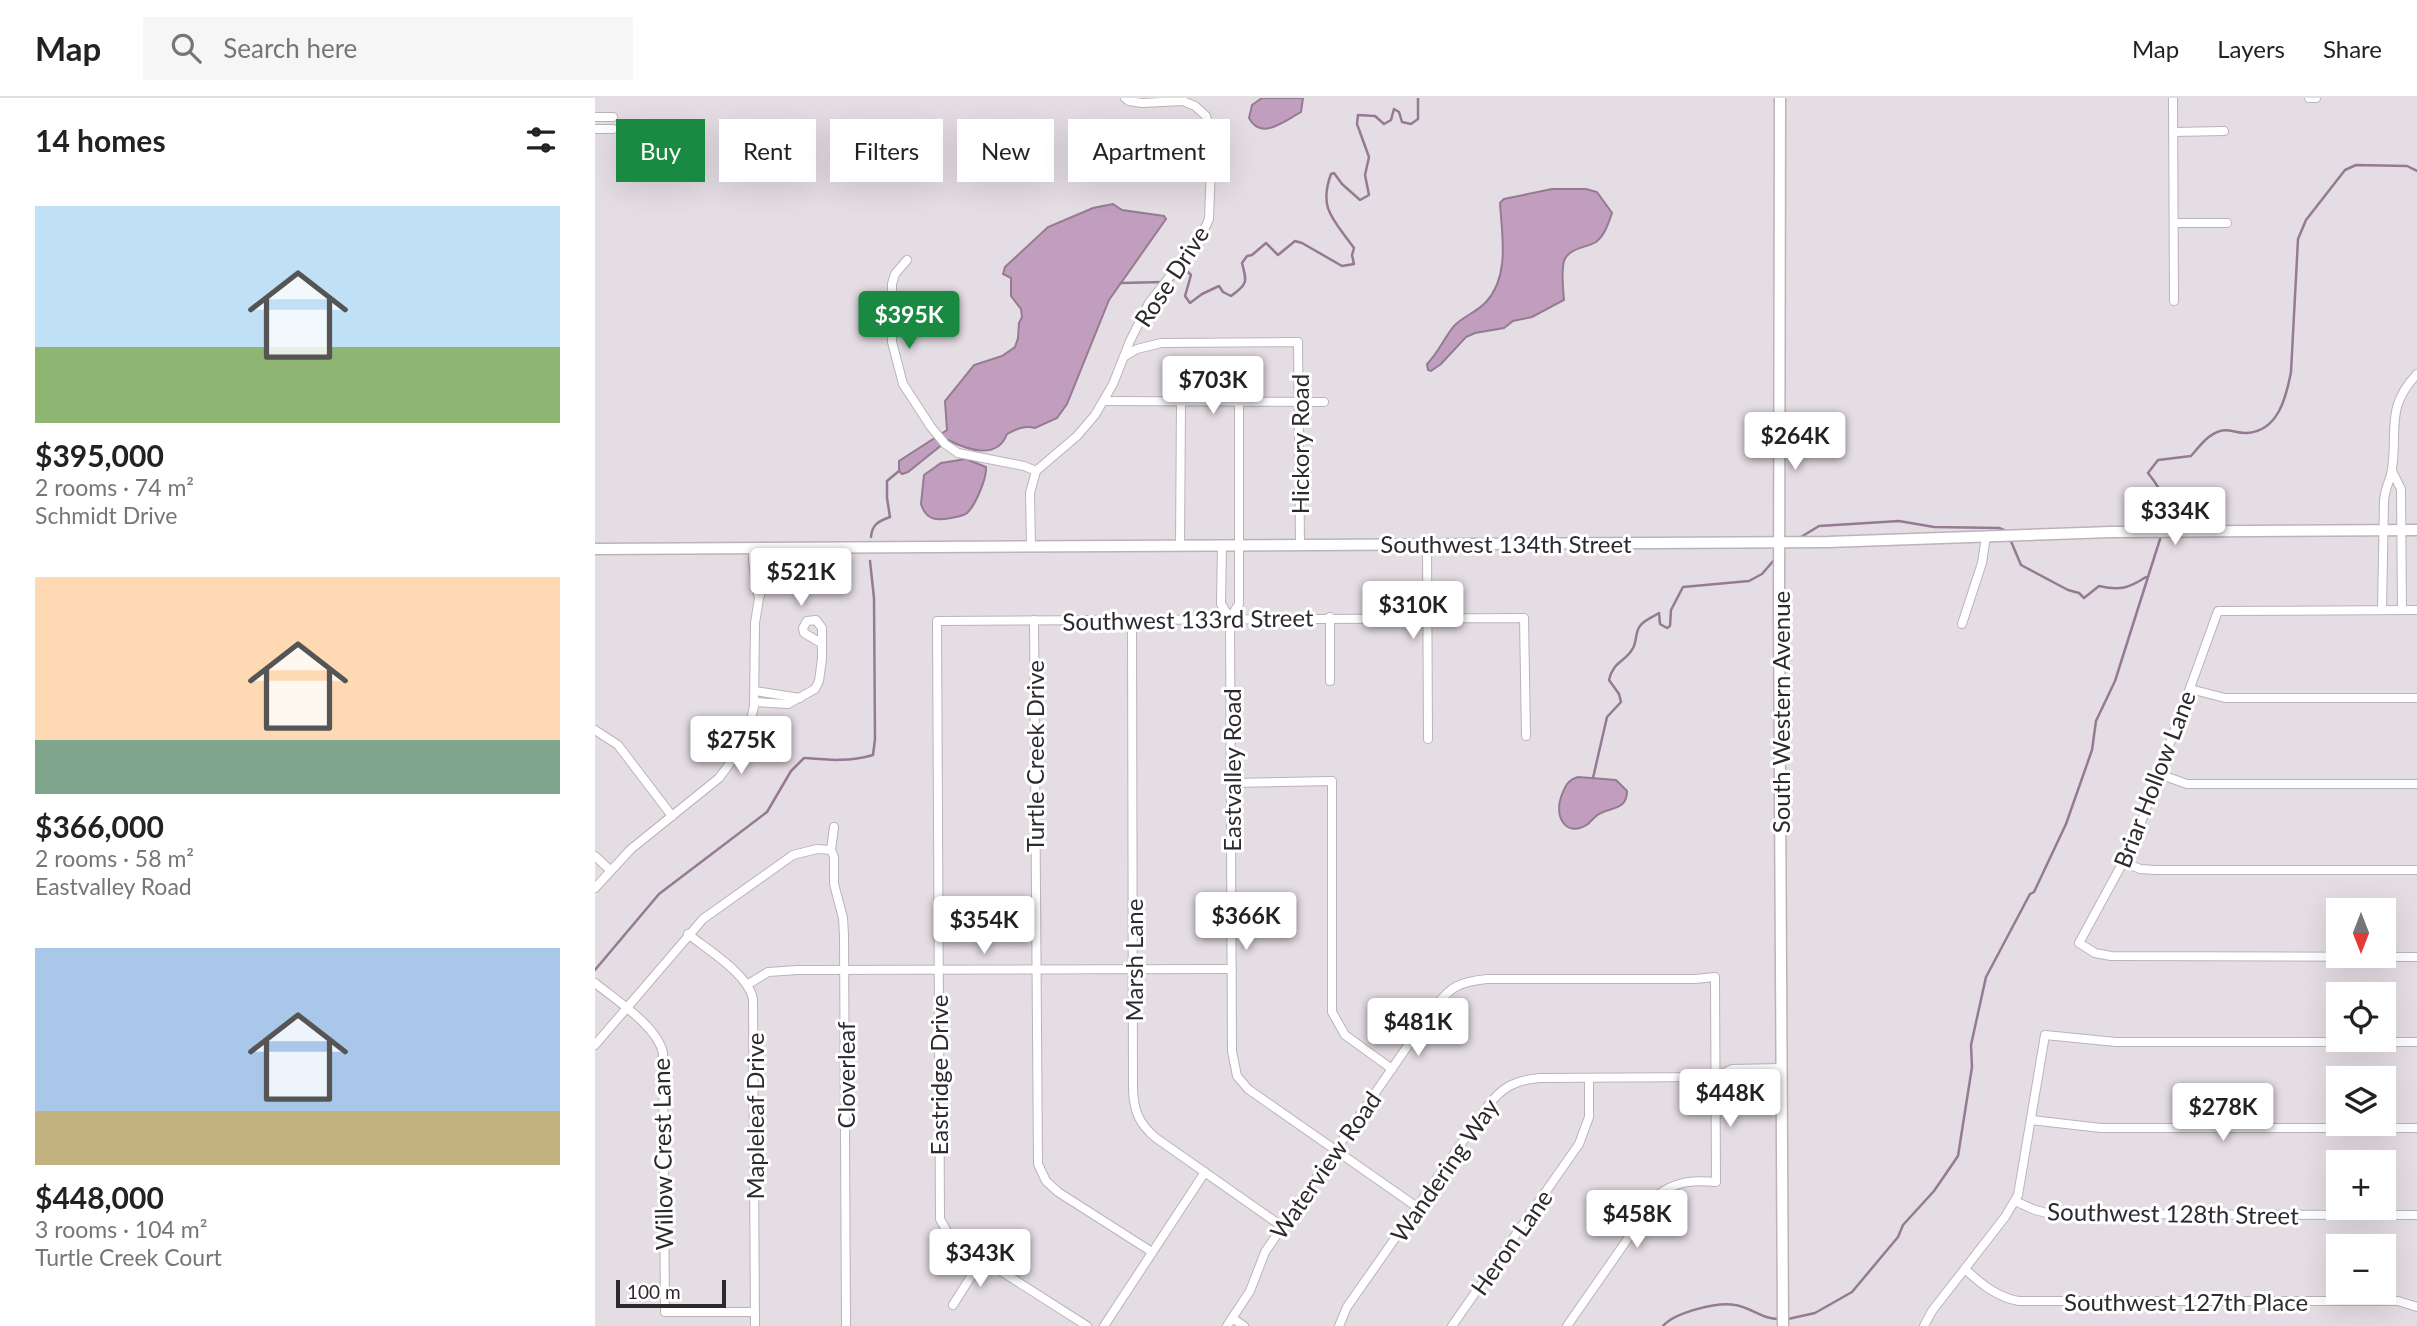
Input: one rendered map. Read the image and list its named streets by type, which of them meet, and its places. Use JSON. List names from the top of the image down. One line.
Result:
{"streets":{"main road":["Southwest 134th Street","South Western Avenue"],"street":["Rose Drive","Hickory Road","Southwest 133rd Street","Turtle Creek Drive","Eastvalley Road","Briar Hollow Lane","Marsh Lane","Cloverleaf","Eastridge Drive","Mapleleaf Drive","Willow Crest Lane","Waterview Road","Wandering Way","Southwest 128th Street","Heron Lane","Southwest 127th Place"]},"crossings":[["Rose Drive","Hickory Road"],["Hickory Road","Southwest 134th Street"],["Southwest 134th Street","South Western Avenue"],["Southwest 134th Street","Eastvalley Road"],["Southwest 133rd Street","Turtle Creek Drive"],["Southwest 133rd Street","Eastvalley Road"],["Southwest 133rd Street","Marsh Lane"],["Southwest 133rd Street","Eastridge Drive"],["South Western Avenue","Wandering Way"],["Eastvalley Road","Waterview Road"],["Eastvalley Road","Wandering Way"],["Marsh Lane","Waterview Road"],["Mapleleaf Drive","Willow Crest Lane"],["Waterview Road","Wandering Way"],["Wandering Way","Heron Lane"]],"scale_bar":"100 m","north":"bottom","page":{"header":"Map","search":"Search here","nav":["Map","Layers","Share"],"heading":"14 homes","chip":["Buy","Rent","Filters","New","Apartment"],"list":[{"name":"$395,000","note":"2 rooms · 74 m² · Schmidt Drive"},{"name":"$366,000","note":"2 rooms · 58 m² · Eastvalley Road"},{"name":"$448,000","note":"3 rooms · 104 m² · Turtle Creek Court"}],"price":["$395K","$703K","$264K","$334K","$521K","$310K","$275K","$366K","$354K","$481K","$448K","$278K","$458K","$343K"],"map_buttons":["+","−"],"scale":"100 m"}}
